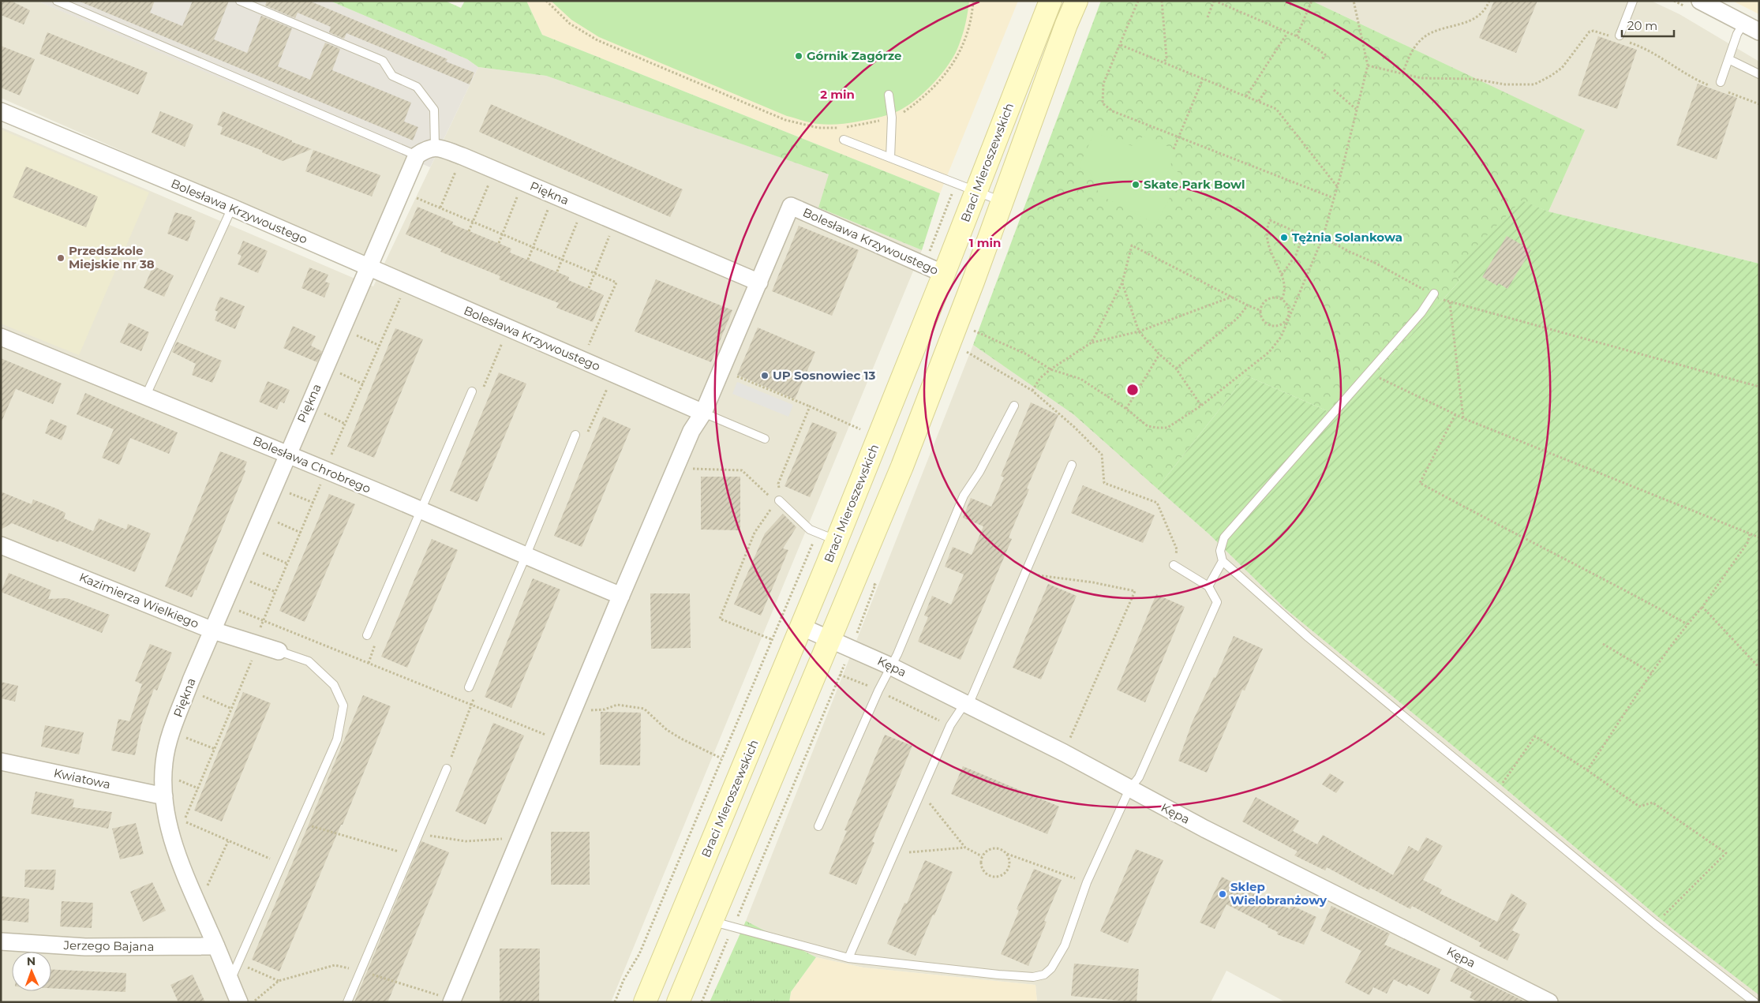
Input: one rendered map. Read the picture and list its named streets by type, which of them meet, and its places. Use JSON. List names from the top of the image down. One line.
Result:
{"streets":{"main road":["Braci Mieroszewskich"],"street":["Piękna","Bolesława Krzywoustego","Bolesława Chrobrego","Kazimierza Wielkiego","Kępa","Kwiatowa","Jerzego Bajana"]},"crossings":[["Braci Mieroszewskich","Bolesława Krzywoustego"],["Braci Mieroszewskich","Kępa"],["Piękna","Bolesława Krzywoustego"],["Piękna","Bolesława Chrobrego"],["Piękna","Kazimierza Wielkiego"],["Piękna","Kwiatowa"],["Piękna","Jerzego Bajana"]],"places":["Górnik Zagórze","Skate Park Bowl","Tężnia Solankowa","Przedszkole Miejskie nr 38","UP Sosnowiec 13","Sklep Wielobranżowy"],"scale_bar":"20 m","north":"top","rings":["2 min","1 min"]}
